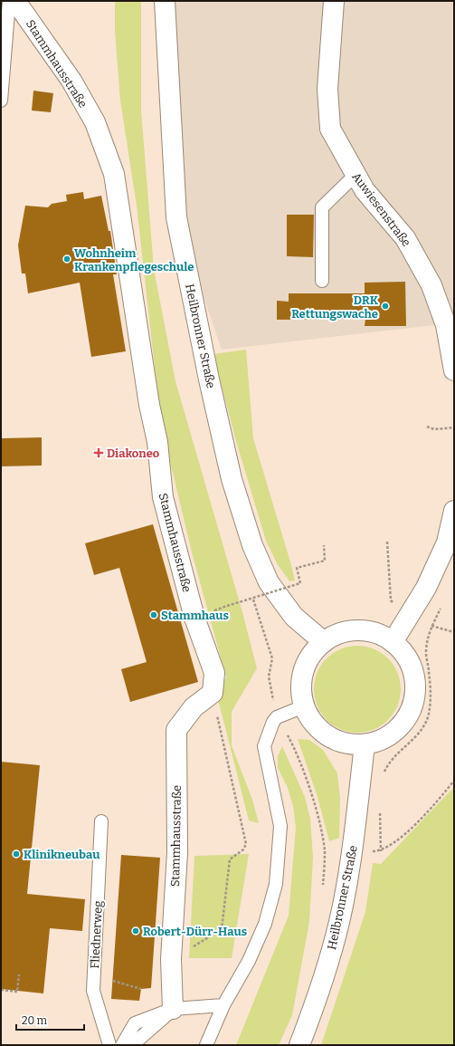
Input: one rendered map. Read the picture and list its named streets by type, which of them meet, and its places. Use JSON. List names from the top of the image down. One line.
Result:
{"streets":{"street":["Stammhausstraße","Auwiesenstraße","Heilbronner Straße"],"lane":["Fliednerweg"]},"places":{"other":["Wohnheim Krankenpflegeschule","DRK Rettungswache","Stammhaus","Klinikneubau","Robert-Dürr-Haus"],"health":["Diakoneo"]},"scale_bar":"20 m"}
